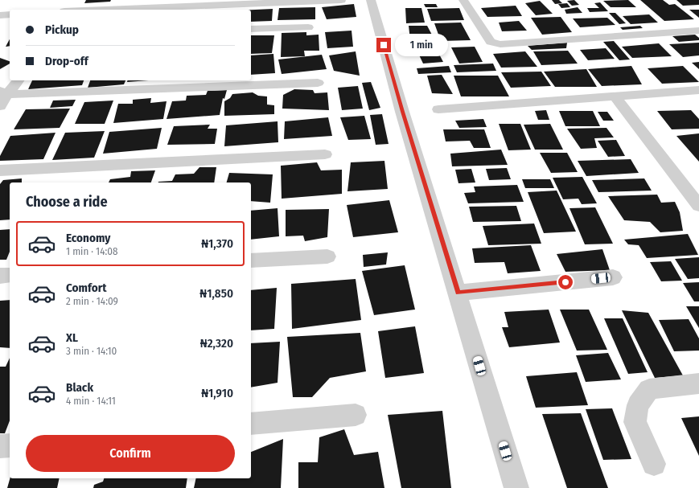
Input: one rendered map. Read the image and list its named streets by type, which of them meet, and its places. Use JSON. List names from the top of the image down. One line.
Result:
{"page":{"banner":["Pickup","Drop-off"],"bubble":"1 min","heading":"Choose a ride","list":[{"name":"Economy","note":"1 min · 14:08","value":"₦1,370"},{"name":"Comfort","note":"2 min · 14:09","value":"₦1,850"},{"name":"XL","note":"3 min · 14:10","value":"₦2,320"},{"name":"Black","note":"4 min · 14:11","value":"₦1,910"}],"buttons":"Confirm"}}
